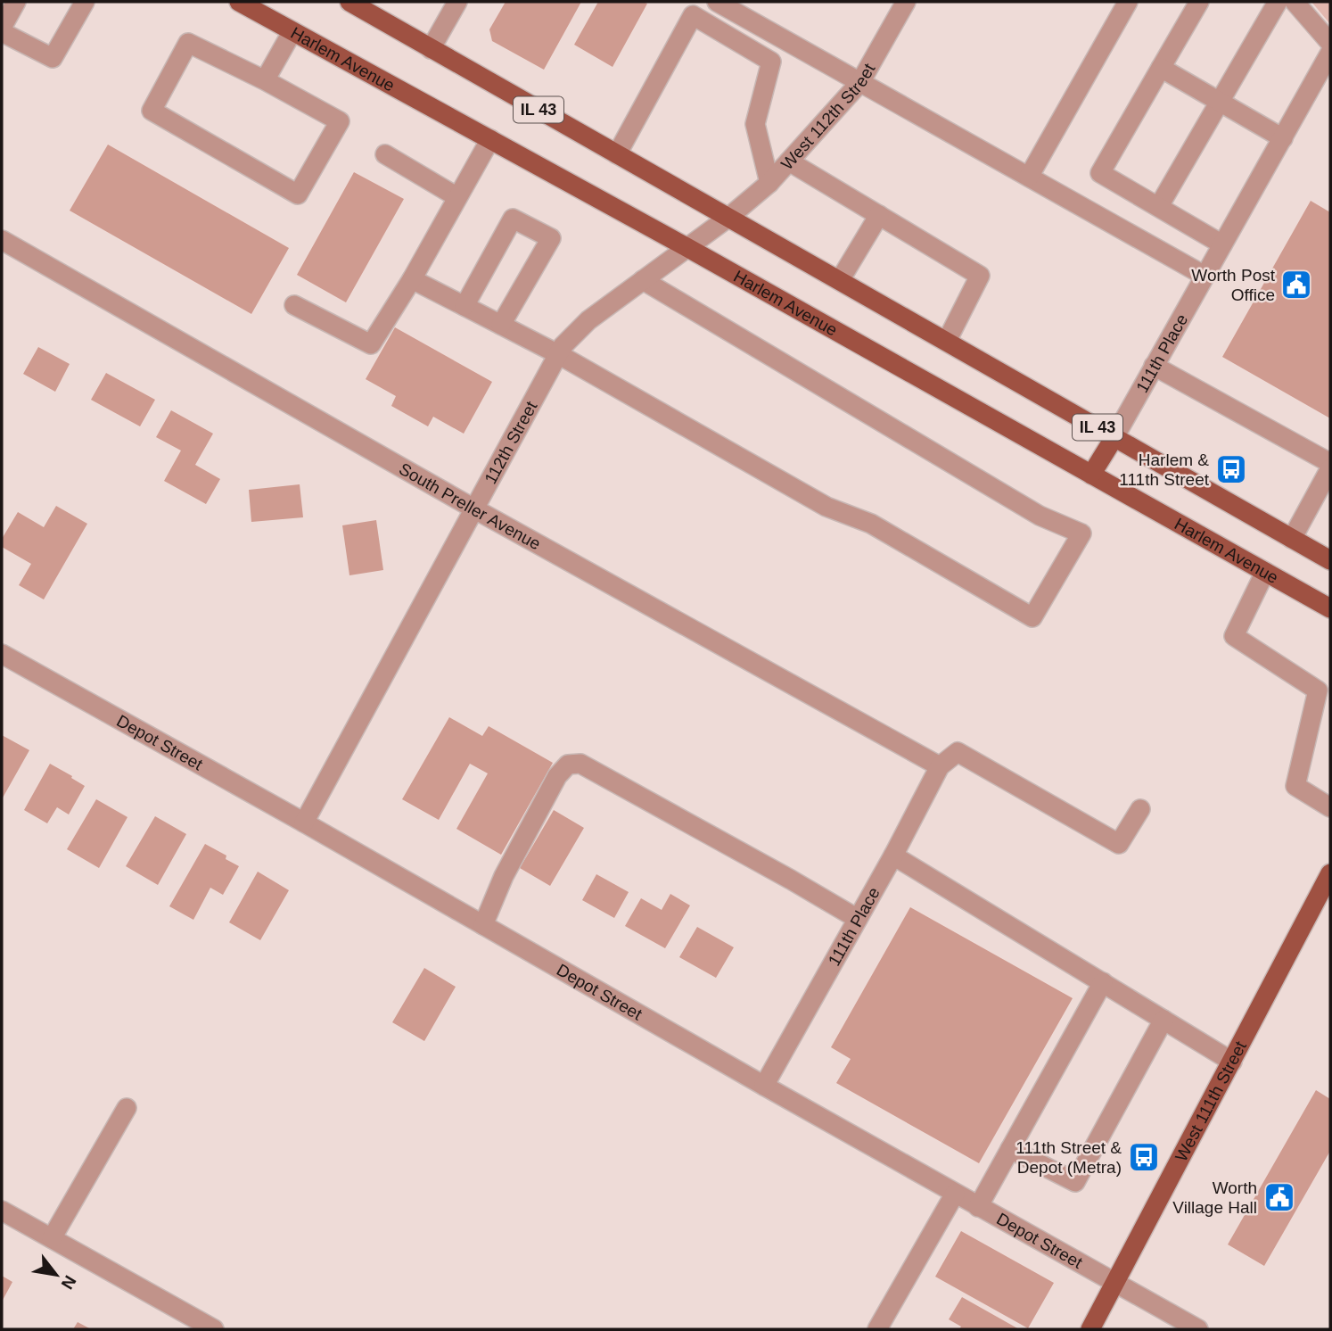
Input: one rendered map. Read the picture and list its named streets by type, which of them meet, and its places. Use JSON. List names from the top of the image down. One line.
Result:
{"streets":{"main road":["Harlem Avenue","IL 43","West 111th Street"],"street":["West 112th Street","111th Place","112th Street","South Preller Avenue","Depot Street"]},"crossings":[["Harlem Avenue","112th Street"],["IL 43","West 112th Street"],["IL 43","111th Place"],["IL 43","112th Street"],["West 112th Street","112th Street"],["111th Place","South Preller Avenue"],["111th Place","Depot Street"],["112th Street","South Preller Avenue"],["112th Street","Depot Street"],["Depot Street","West 111th Street"]],"places":{"public building":["Worth Post Office","Worth Village Hall"],"bus stop":["Harlem & 111th Street","111th Street & Depot (Metra)"]},"north":"bottom right"}
